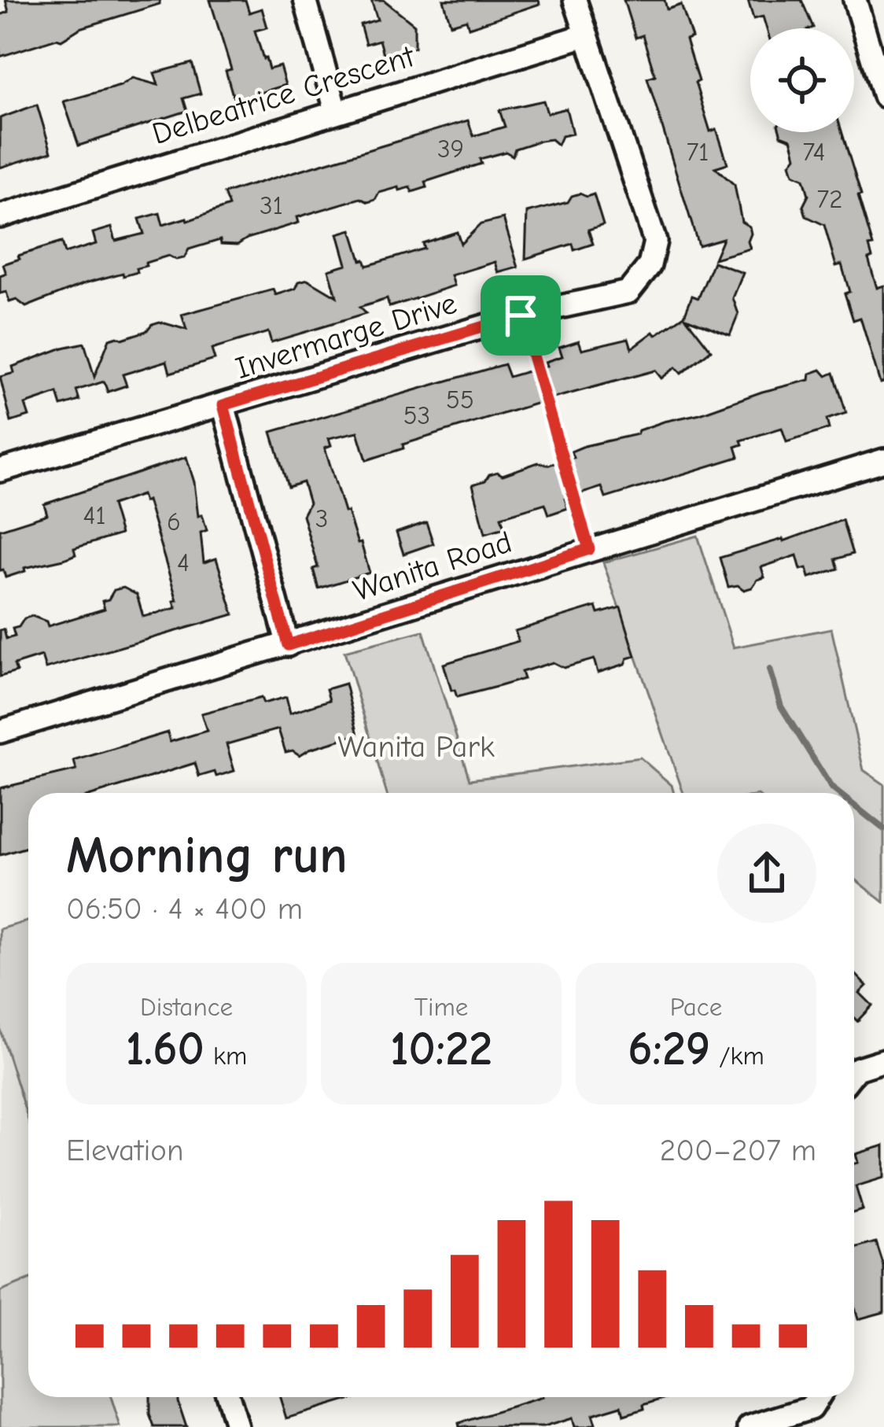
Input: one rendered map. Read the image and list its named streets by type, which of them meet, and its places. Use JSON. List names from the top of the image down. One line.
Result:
{"streets":{"street":["Delbeatrice Crescent","Invermarge Drive","Wanita Road"]},"crossings":[["Delbeatrice Crescent","Invermarge Drive"]],"parks":["Wanita Park"],"house_numbers":["39","71","74","72","31","55","53","41","3","6","4"],"page":{"heading":["Morning run","06:50 · 4 × 400 m"],"stats":[["Distance","1.60 km"],["Time","10:22"],["Pace","6:29 /km"]],"chart":["Elevation","200–207 m"]}}
